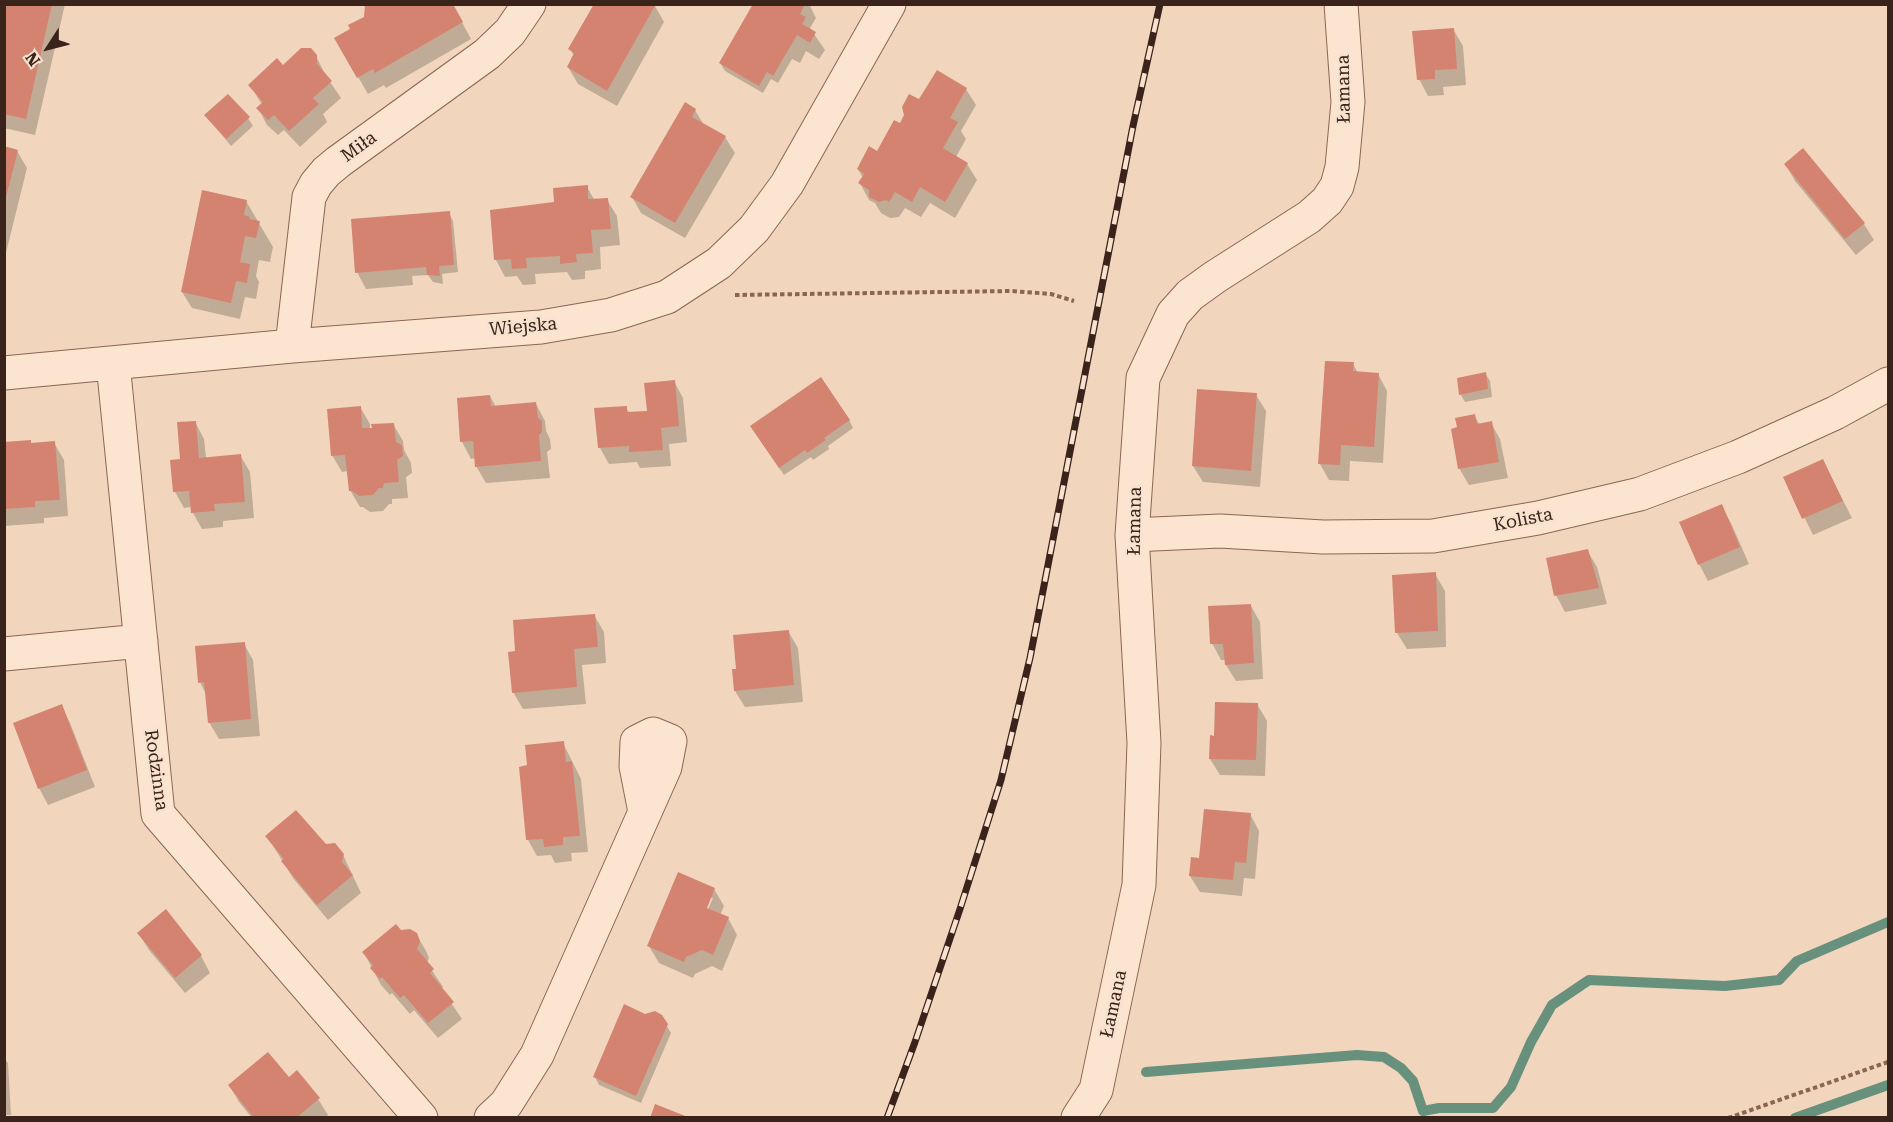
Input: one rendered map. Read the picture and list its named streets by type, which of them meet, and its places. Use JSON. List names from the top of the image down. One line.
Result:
{"streets":{"street":["Łamana","Miła","Wiejska","Kolista","Rodzinna"]},"crossings":[["Łamana","Kolista"],["Miła","Wiejska"],["Wiejska","Rodzinna"]],"north":"bottom left"}
